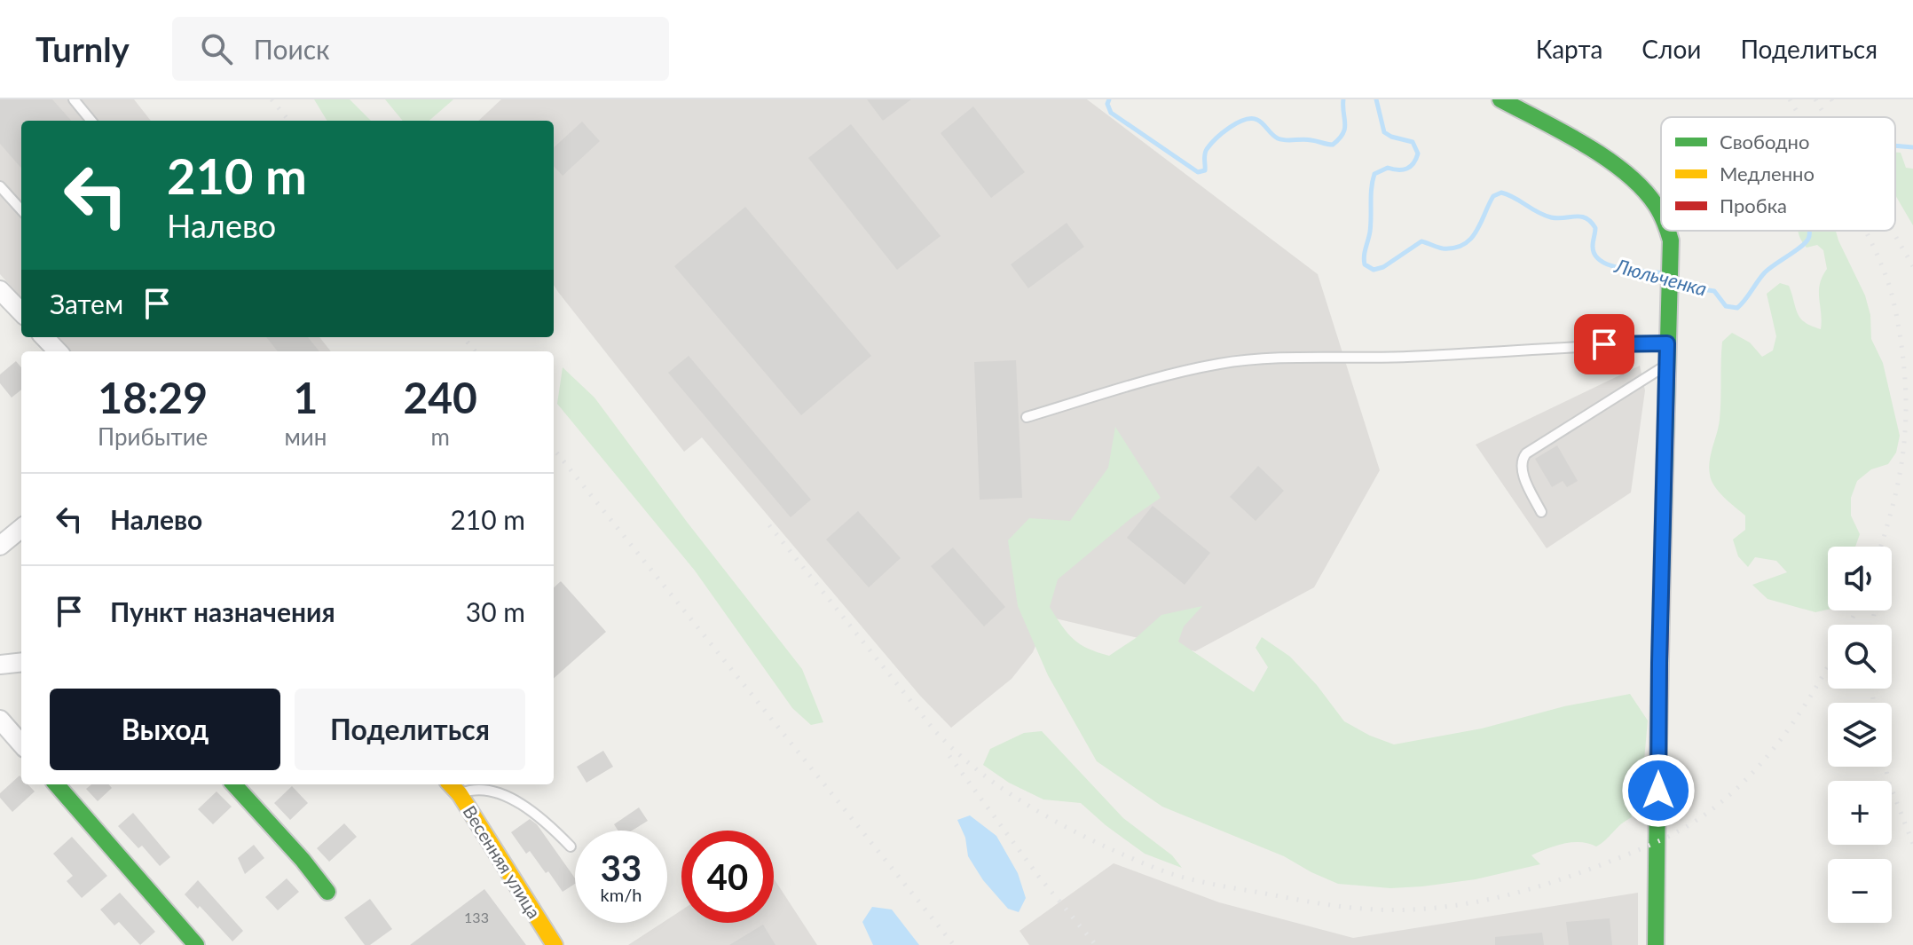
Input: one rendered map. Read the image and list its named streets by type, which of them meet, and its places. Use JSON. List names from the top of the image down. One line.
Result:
{"streets":{"street":["Весенняя улица"]},"water":["Люльченка"],"house_numbers":["133"],"legend":["Свободно","Медленно","Пробка"],"page":{"header":"Turnly","search":"Поиск","nav":["Карта","Слои","Поделиться"],"turn":["210 m","Налево"],"then":"Затем","eta":["18:29","Прибытие","1","мин","240","m"],"list":[{"name":"Налево","value":"210 m"},{"name":"Пункт назначения","value":"30 m"}],"map_buttons":["+","−"],"buttons":["Выход","Поделиться"],"speed":"33 km/h","limit":"40"}}
